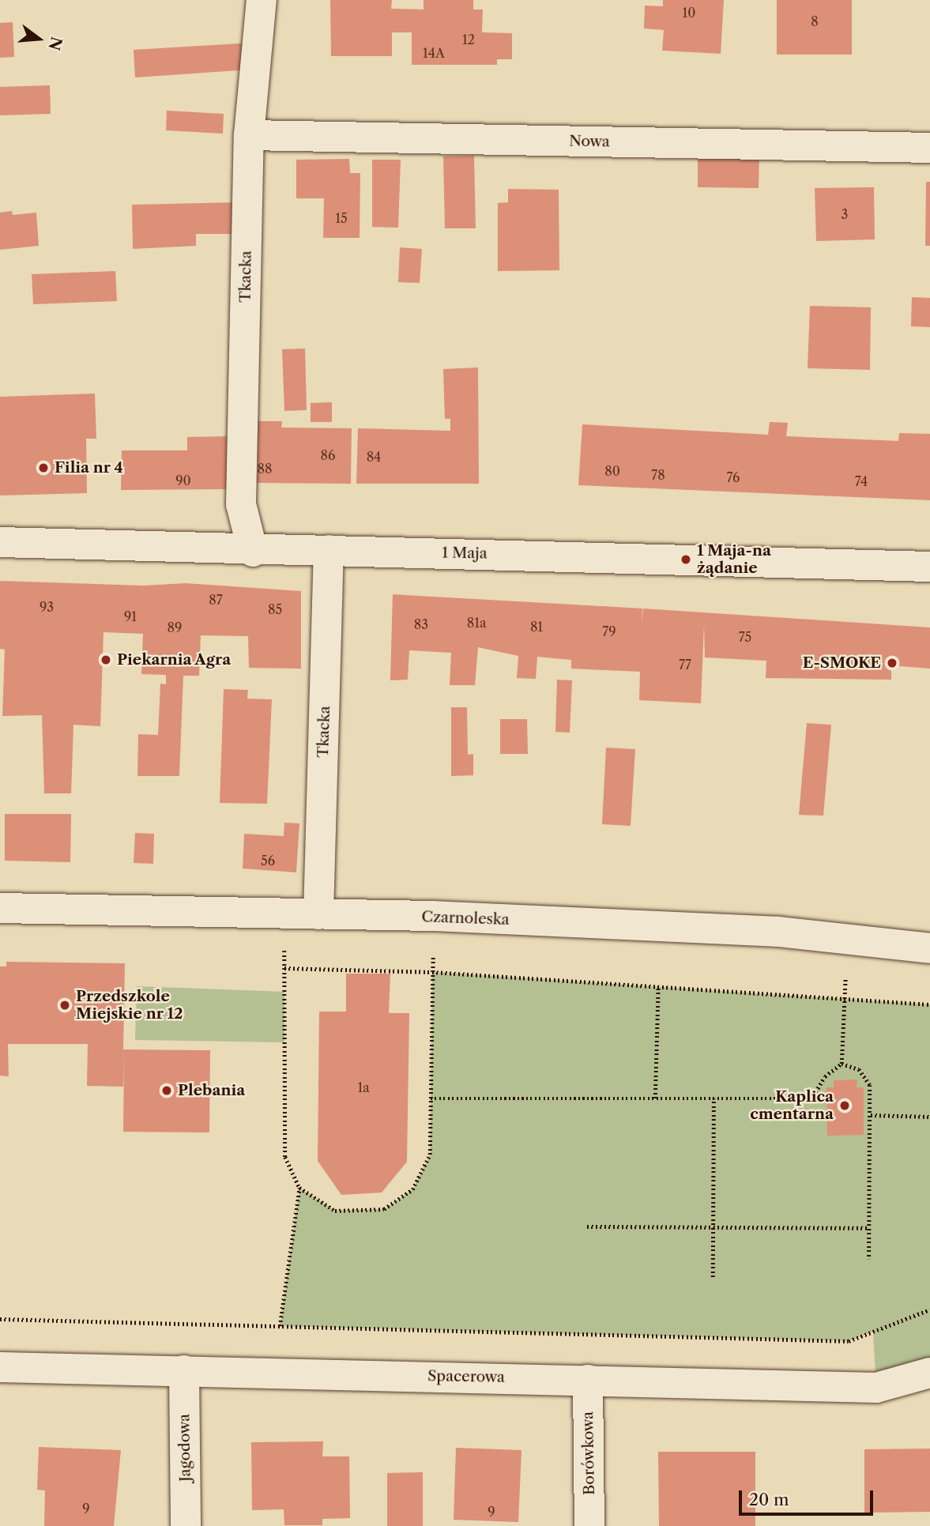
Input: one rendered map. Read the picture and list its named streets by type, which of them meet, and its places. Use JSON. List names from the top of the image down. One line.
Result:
{"streets":{"street":["Nowa","Tkacka","1 Maja","Czarnoleska","Spacerowa","Jagodowa","Borówkowa"]},"crossings":[["Nowa","Tkacka"],["Tkacka","1 Maja"],["Tkacka","Czarnoleska"],["Spacerowa","Jagodowa"],["Spacerowa","Borówkowa"]],"places":["Filia nr 4","1 Maja-na żądanie","Piekarnia Agra","E-SMOKE","Przedszkole Miejskie nr 12","Plebania","Kaplica cmentarna"],"house_numbers":["10","8","12","14A","3","15","86","84","88","80","78","76","90","74","87","93","85","91","81a","83","81","89","79","75","77","56","1a","9","9"],"scale_bar":"20 m","north":"right"}
